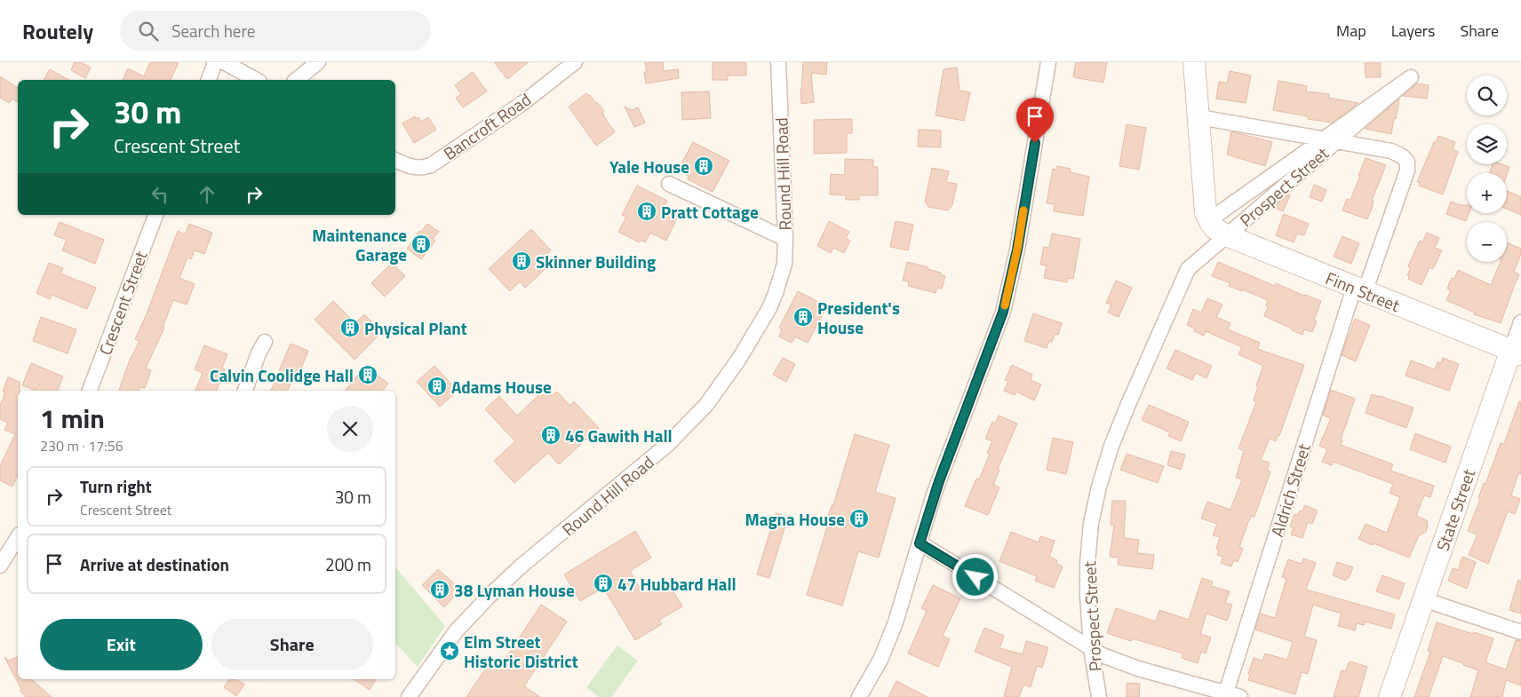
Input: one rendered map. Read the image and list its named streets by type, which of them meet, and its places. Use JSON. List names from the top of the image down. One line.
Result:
{"streets":{"main road":["Finn Street","State Street"],"street":["Bancroft Road","Round Hill Road","Prospect Street","Crescent Street","Aldrich Street"]},"crossings":[["Prospect Street","Finn Street"],["Finn Street","Aldrich Street"],["Finn Street","State Street"]],"places":{"building":["Yale House","Pratt Cottage","Maintenance Garage","Skinner Building","President's House","Physical Plant","Calvin Coolidge Hall","Adams House","46 Gawith Hall","Magna House","47 Hubbard Hall","38 Lyman House"],"place":["Elm Street Historic District"]},"page":{"header":"Routely","search":"Search here","nav":["Map","Layers","Share"],"map_buttons":["+","−"],"turn":["30 m","Crescent Street"],"heading":["1 min","230 m · 17:56"],"list":[{"name":"Turn right","note":"Crescent Street","value":"30 m"},{"name":"Arrive at destination","value":"200 m"}],"buttons":["Exit","Share"]}}
